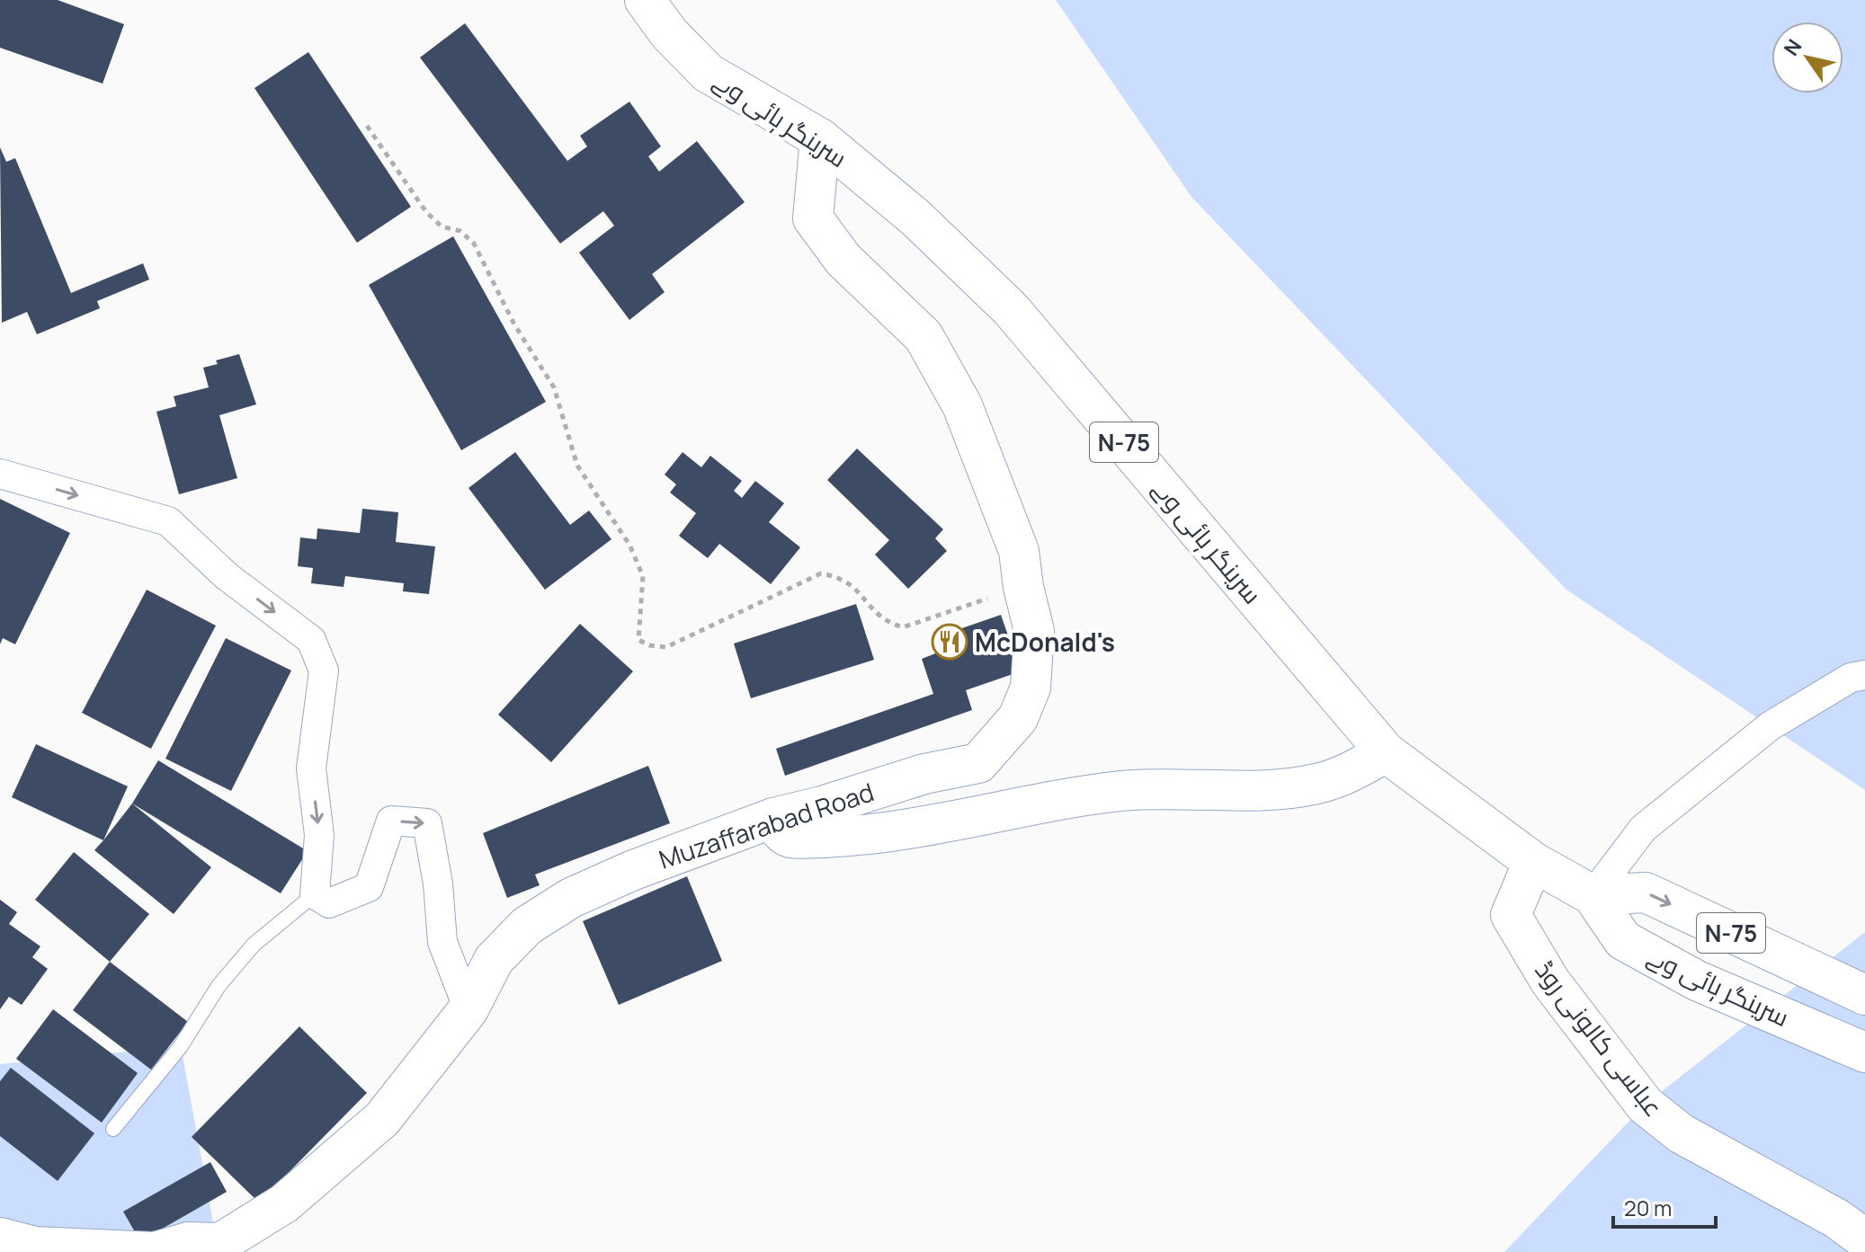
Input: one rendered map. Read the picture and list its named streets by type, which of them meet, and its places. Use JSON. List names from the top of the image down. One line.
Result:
{"streets":{"main road":["سرینگر ہائی وے","N-75","Muzaffarabad Road","عباسی کالونی روڈ"]},"crossings":[["سرینگر ہائی وے","N-75"],["سرینگر ہائی وے","Muzaffarabad Road"],["سرینگر ہائی وے","عباسی کالونی روڈ"]],"places":{"restaurant":["McDonald's"]},"scale_bar":"20 m","north":"top left"}
